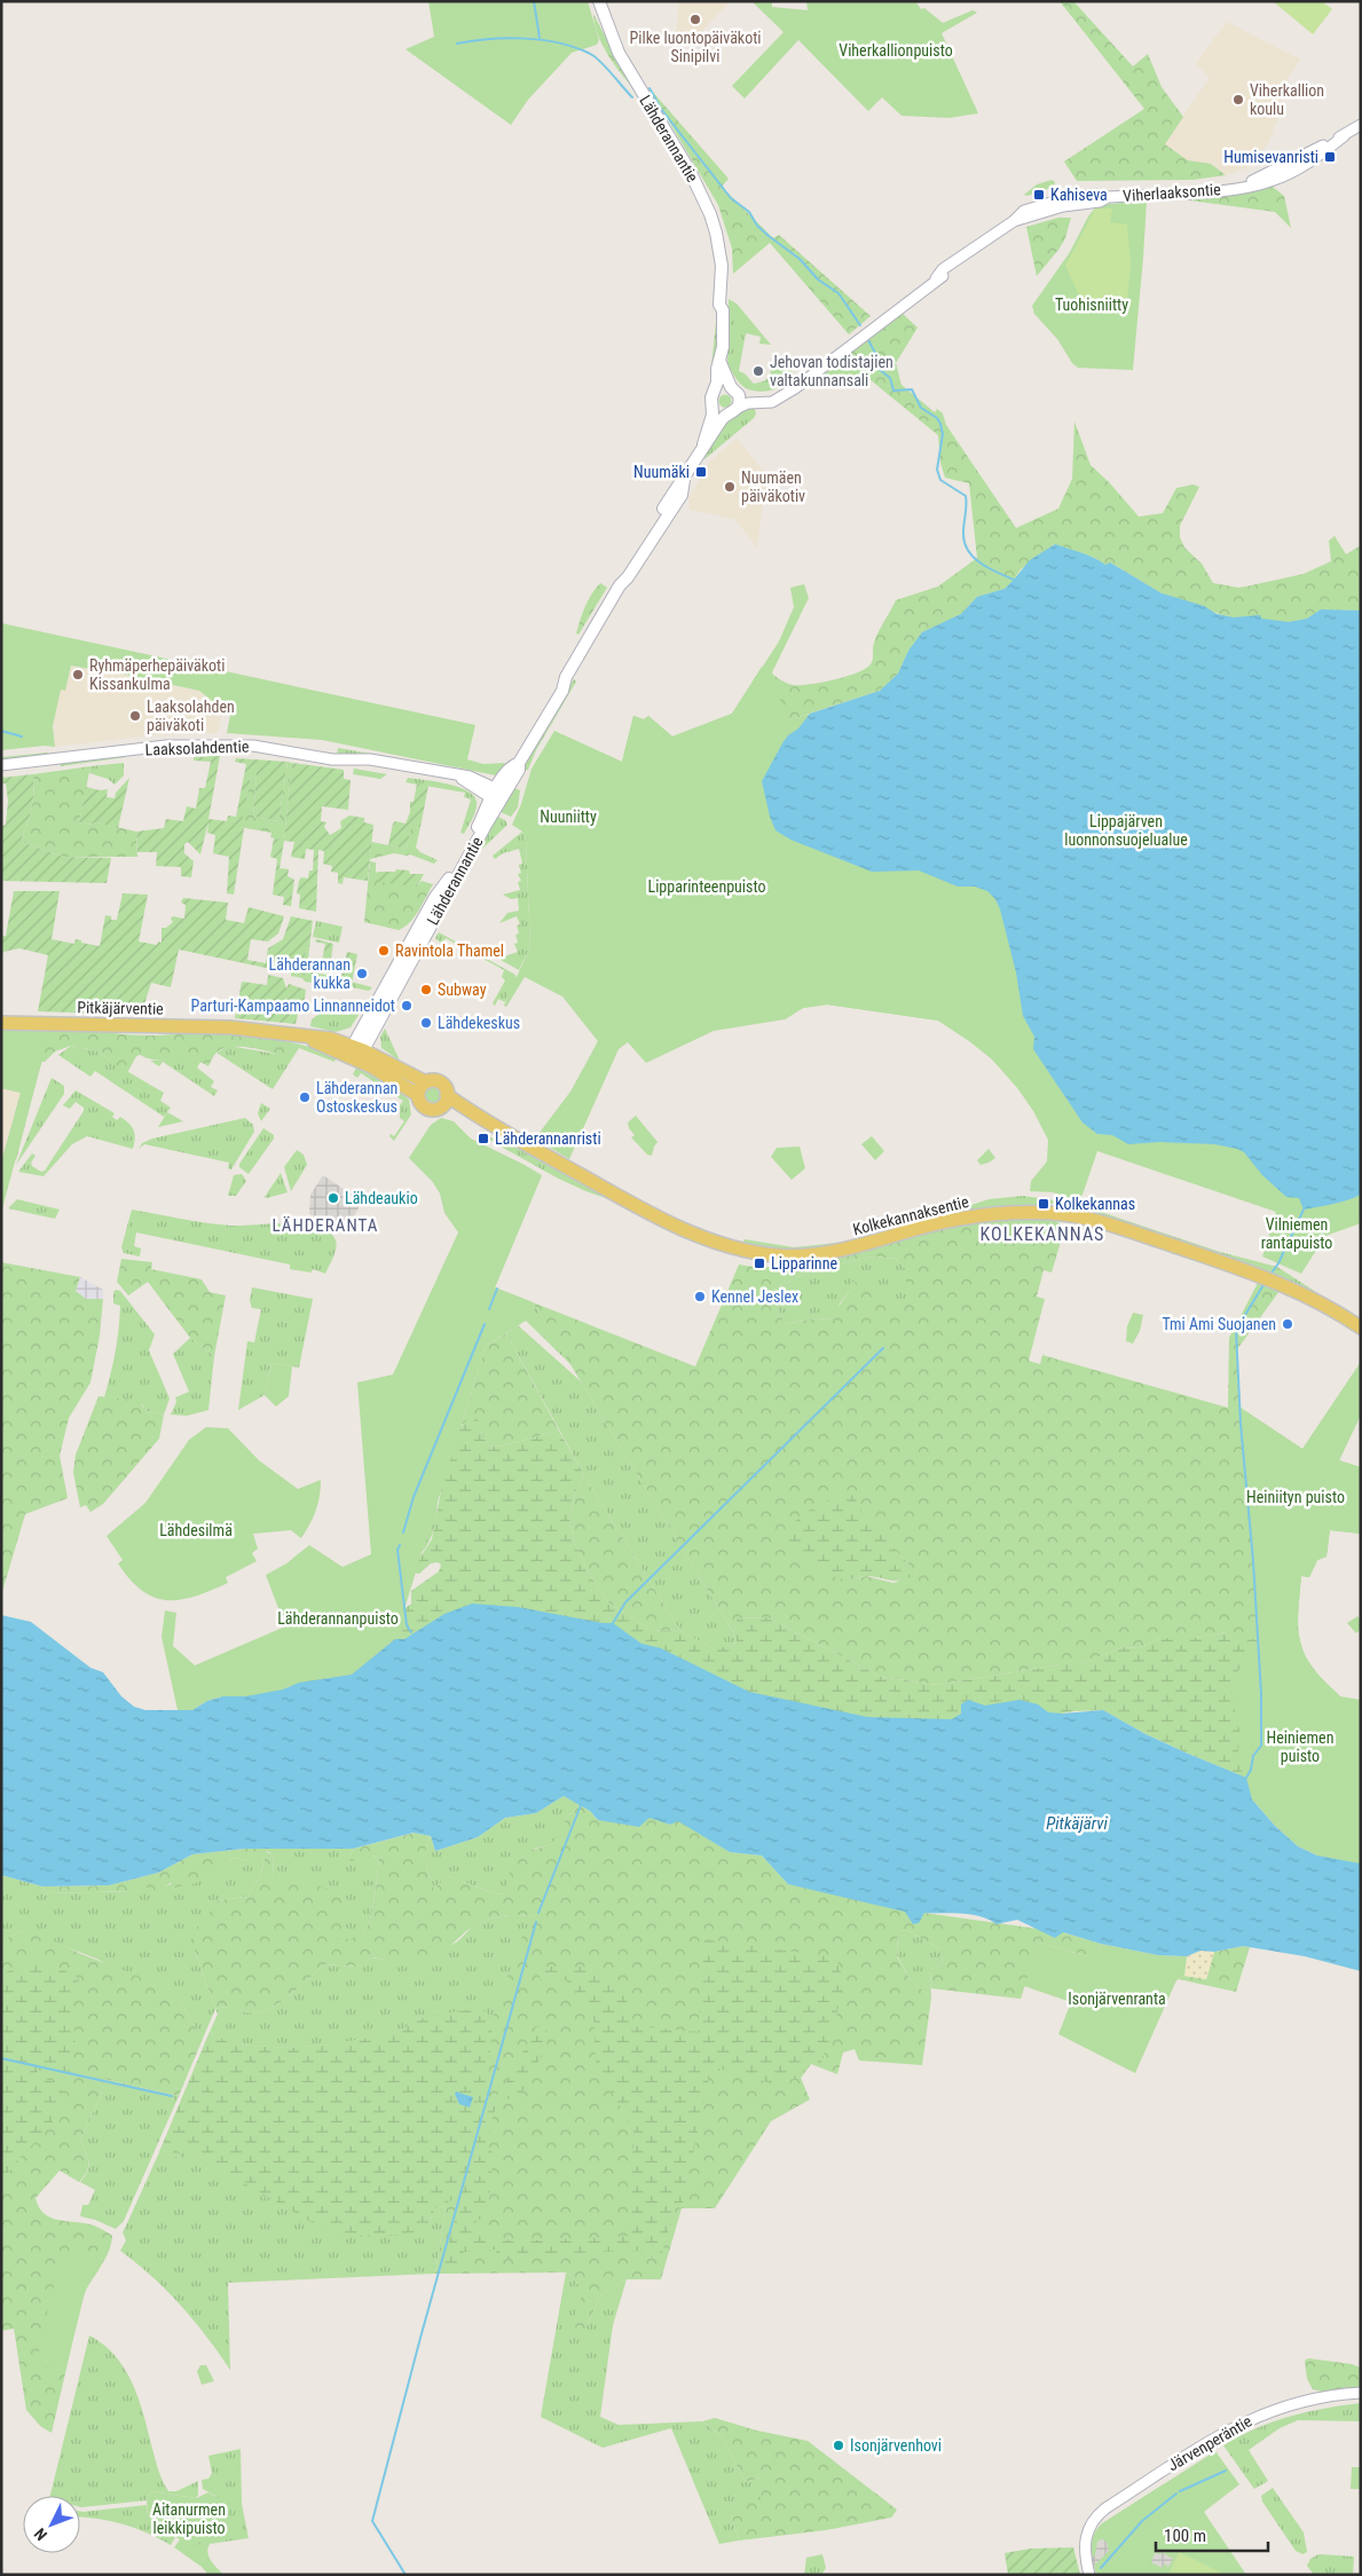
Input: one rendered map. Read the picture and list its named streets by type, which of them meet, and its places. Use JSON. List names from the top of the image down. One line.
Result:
{"streets":{"main road":["Lähderannantie","Pitkäjärventie","Kolkekannaksentie"],"street":["Viherlaaksontie","Laaksolahdentie","Järvenperäntie"]},"crossings":[["Lähderannantie","Viherlaaksontie"],["Lähderannantie","Laaksolahdentie"],["Lähderannantie","Pitkäjärventie"]],"districts":["LÄHDERANTA","KOLKEKANNAS"],"water":["Pitkäjärvi"],"parks":["Viherkallionpuisto","Tuohisniitty","Nuuniitty","Lippajärven luonnonsuojelualue","Lipparinteenpuisto","Vilniemen rantapuisto","Heiniityn puisto","Lähdesilmä","Lähderannanpuisto","Heiniemen puisto","Isonjärvenranta","Aitanurmen leikkipuisto"],"places":{"other":["Pilke luontopäiväkoti Sinipilvi","Viherkallion koulu","Jehovan todistajien valtakunnansali","Nuumäen päiväkotiv","Ryhmäperhepäiväkoti Kissankulma","Laaksolahden päiväkoti","Ravintola Thamel","Lähderannan kukka","Subway","Parturi-Kampaamo Linnanneidot","Lähdekeskus","Lähderannan Ostoskeskus","Lähdeaukio","Kennel Jeslex","Tmi Ami Suojanen","Isonjärvenhovi"],"transit":["Humisevanristi","Kahiseva","Nuumäki","Lähderannanristi","Kolkekannas","Lipparinne"]},"scale_bar":"100 m","north":"bottom left"}
